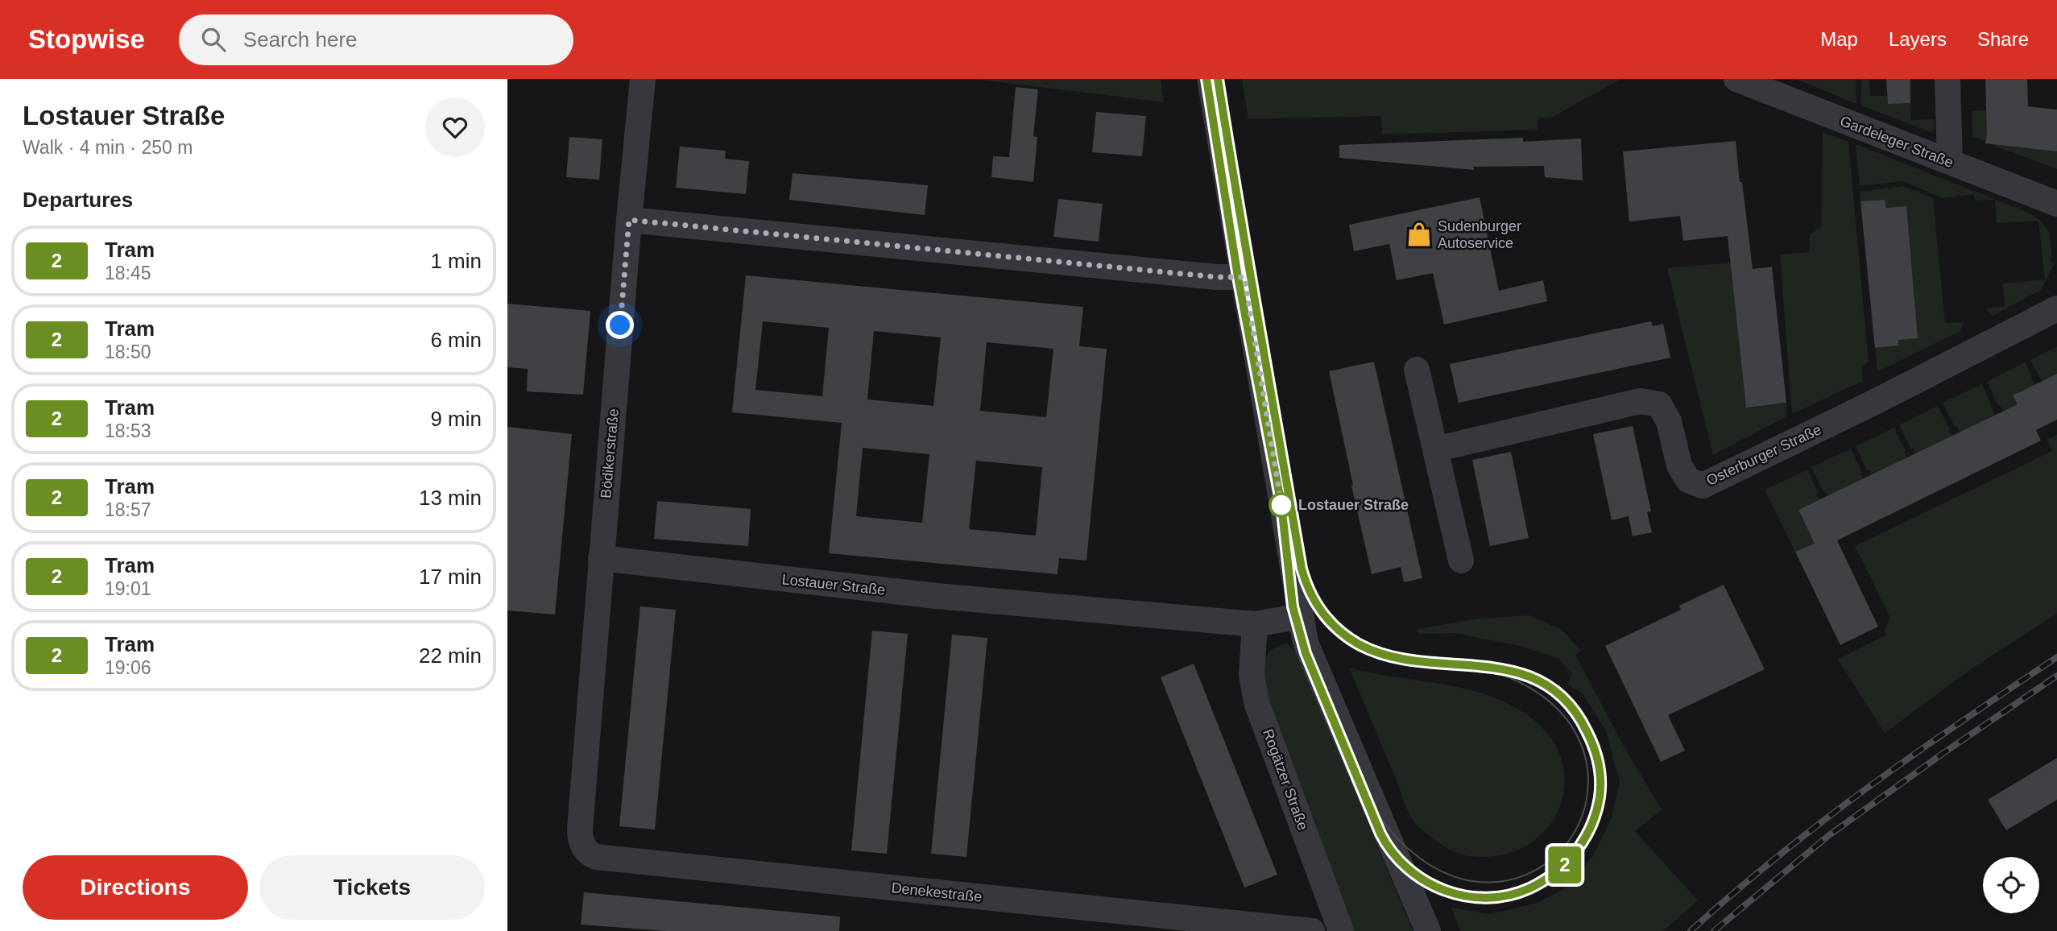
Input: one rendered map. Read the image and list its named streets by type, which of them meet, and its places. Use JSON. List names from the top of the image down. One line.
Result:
{"streets":{"street":["Gardeleger Straße","Bödikerstraße","Osterburger Straße","Lostauer Straße","Rogätzer Straße","Denekestraße"]},"crossings":[["Bödikerstraße","Lostauer Straße"],["Bödikerstraße","Denekestraße"],["Lostauer Straße","Rogätzer Straße"]],"places":{"shop":["Sudenburger Autoservice"],"other":["Lostauer Straße"]},"lines":["tram line 2"],"page":{"header":"Stopwise","search":"Search here","nav":["Map","Layers","Share"],"heading":[["Lostauer Straße","Walk · 4 min · 250 m"],"Departures"],"on_map":"2","list":[{"mark":"2","name":"Tram","note":"18:45","value":"1 min"},{"mark":"2","name":"Tram","note":"18:50","value":"6 min"},{"mark":"2","name":"Tram","note":"18:53","value":"9 min"},{"mark":"2","name":"Tram","note":"18:57","value":"13 min"},{"mark":"2","name":"Tram","note":"19:01","value":"17 min"},{"mark":"2","name":"Tram","note":"19:06","value":"22 min"}],"buttons":["Directions","Tickets"]}}
